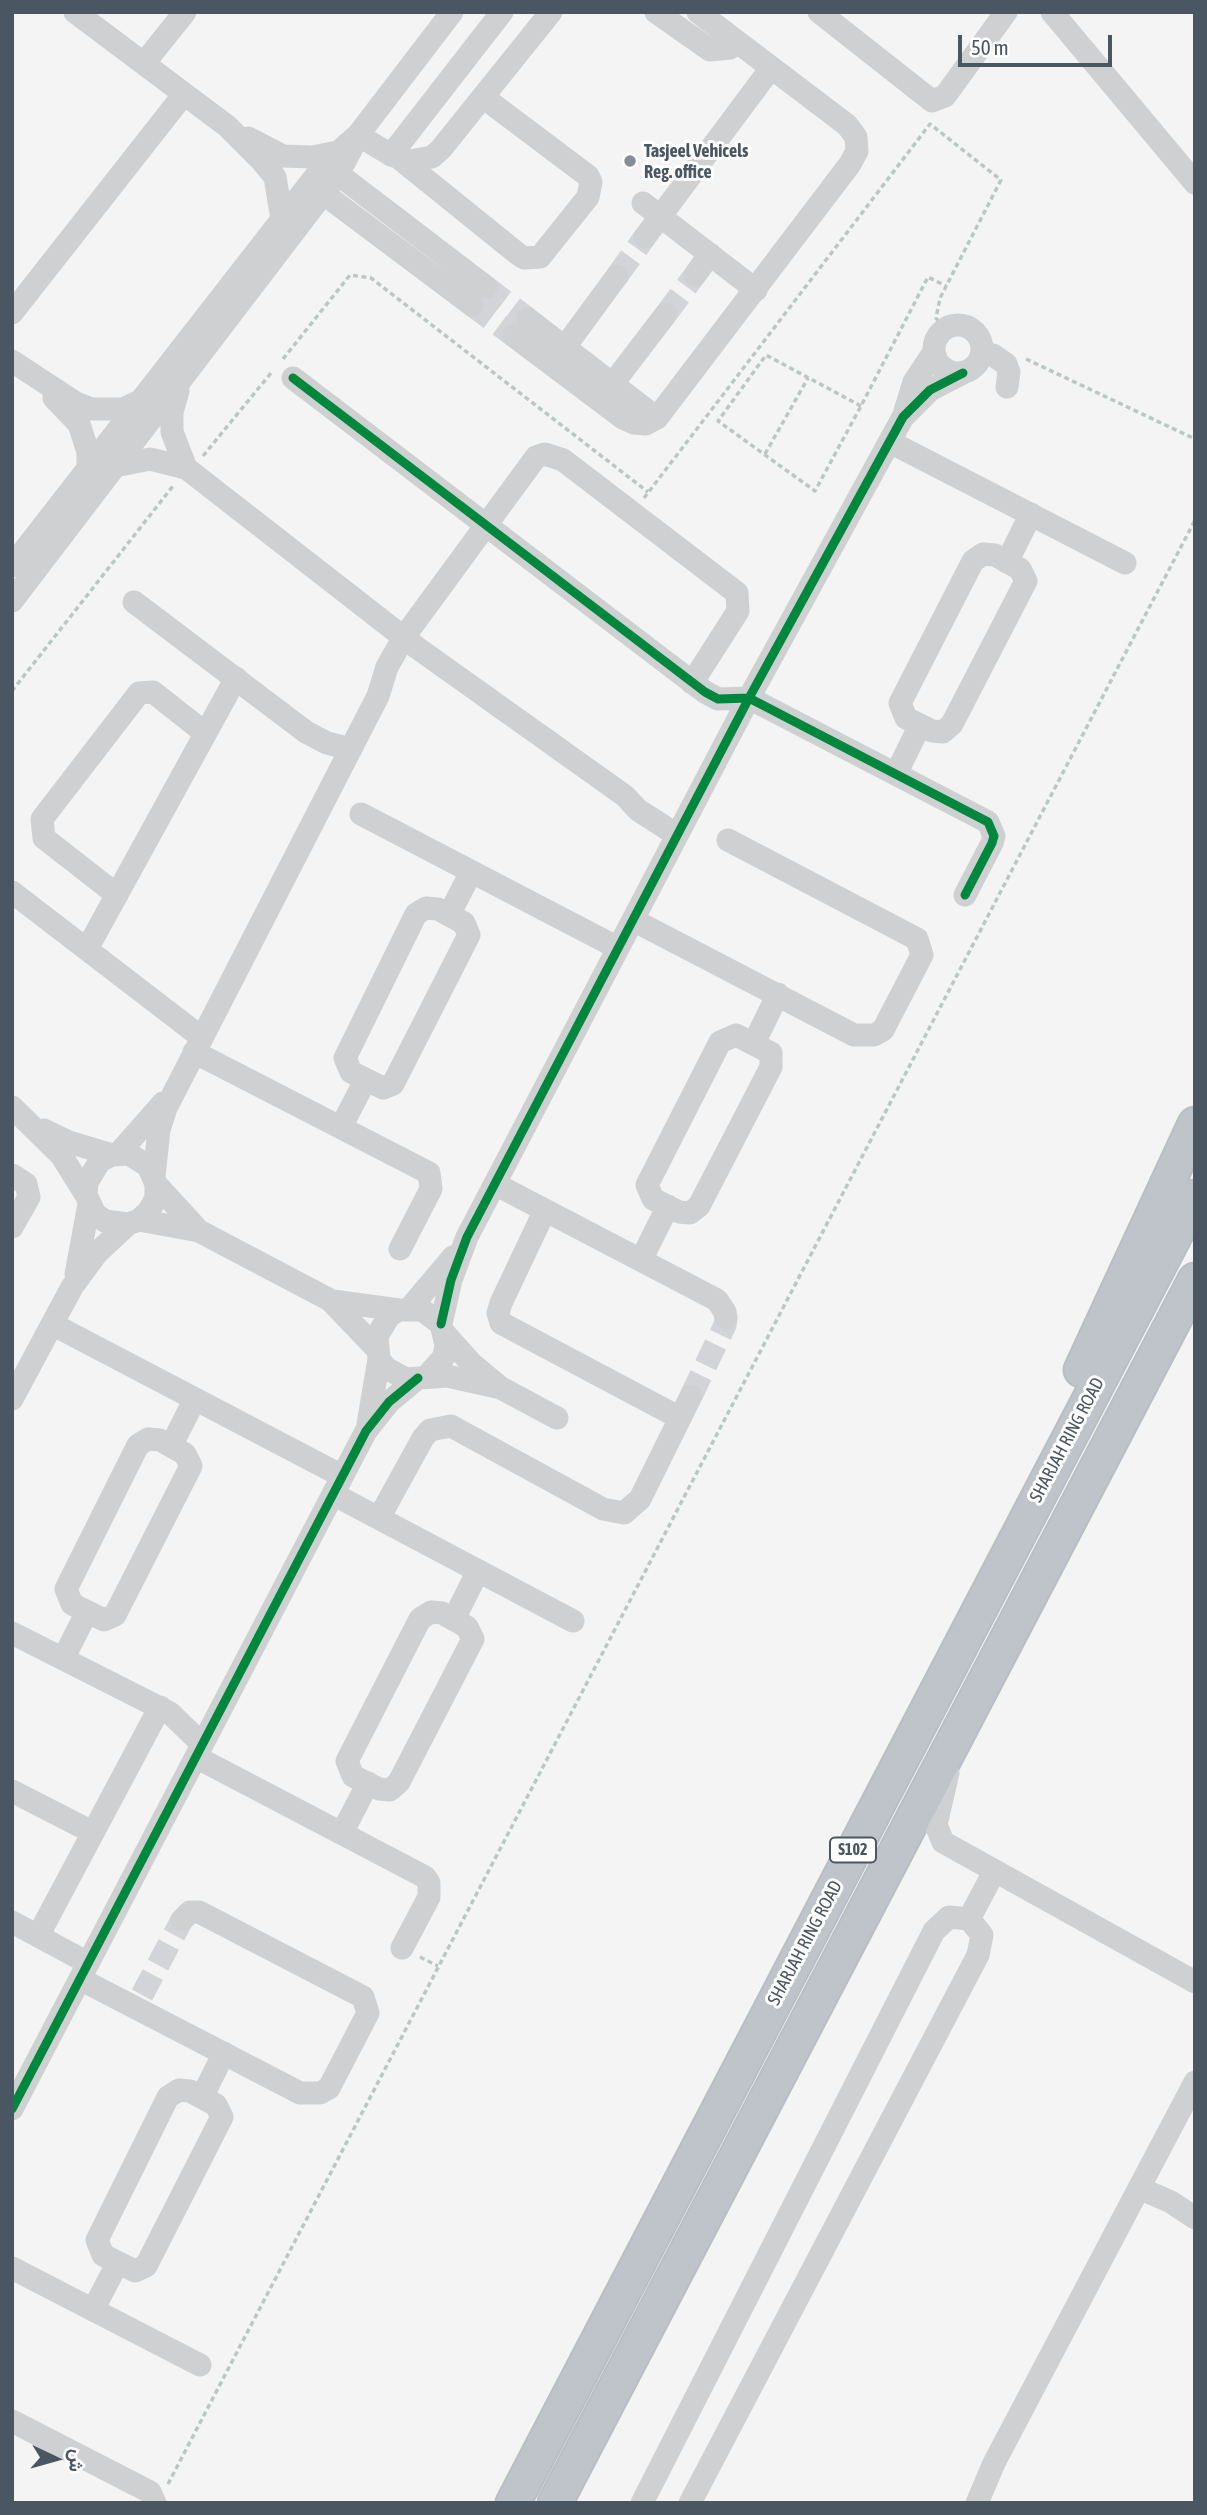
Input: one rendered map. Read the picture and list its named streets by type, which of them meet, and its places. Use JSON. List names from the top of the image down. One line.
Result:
{"streets":{"highway":["SHARJAH RING ROAD","S102"]},"places":["Tasjeel Vehicels Reg. office"],"scale_bar":"50 m","north":"right"}
